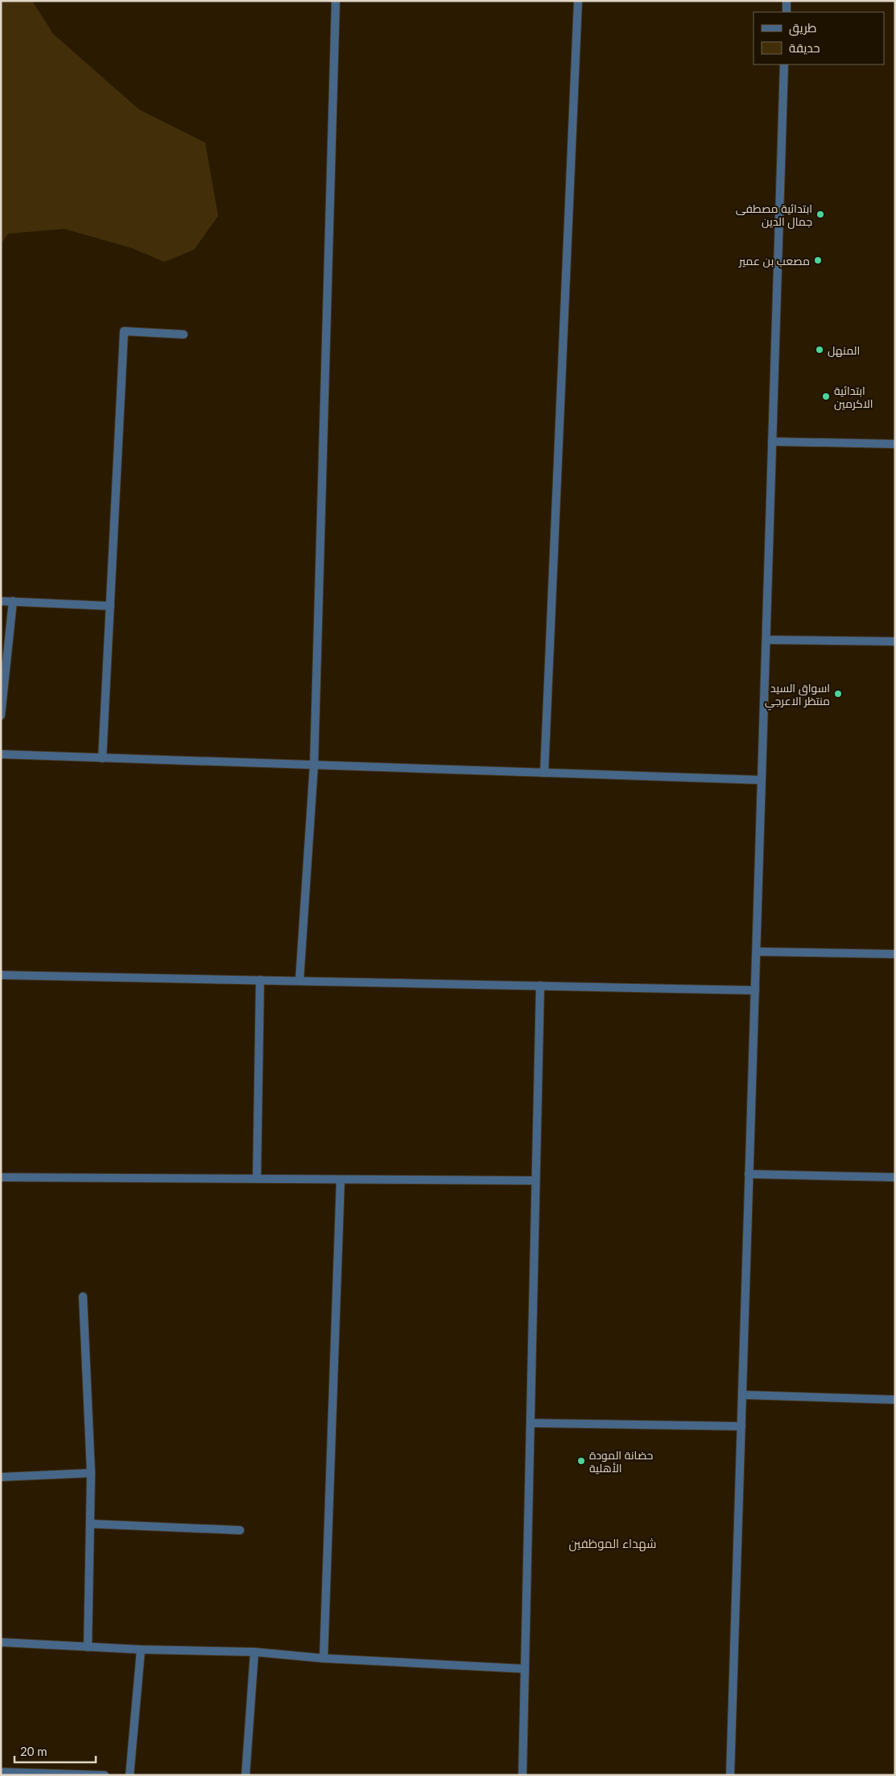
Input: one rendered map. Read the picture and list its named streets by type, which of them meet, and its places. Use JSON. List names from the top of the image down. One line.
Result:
{"districts":["شهداء الموظفين"],"places":["ابتدائية مصطفى جمال الدين","مصعب بن عمير","المنهل","ابتدائية الاكرمين","اسواق السيد منتظر الاعرجي","حضانة المودة الأهلية"],"legend":["طريق","حديقة"],"scale_bar":"20 m"}
